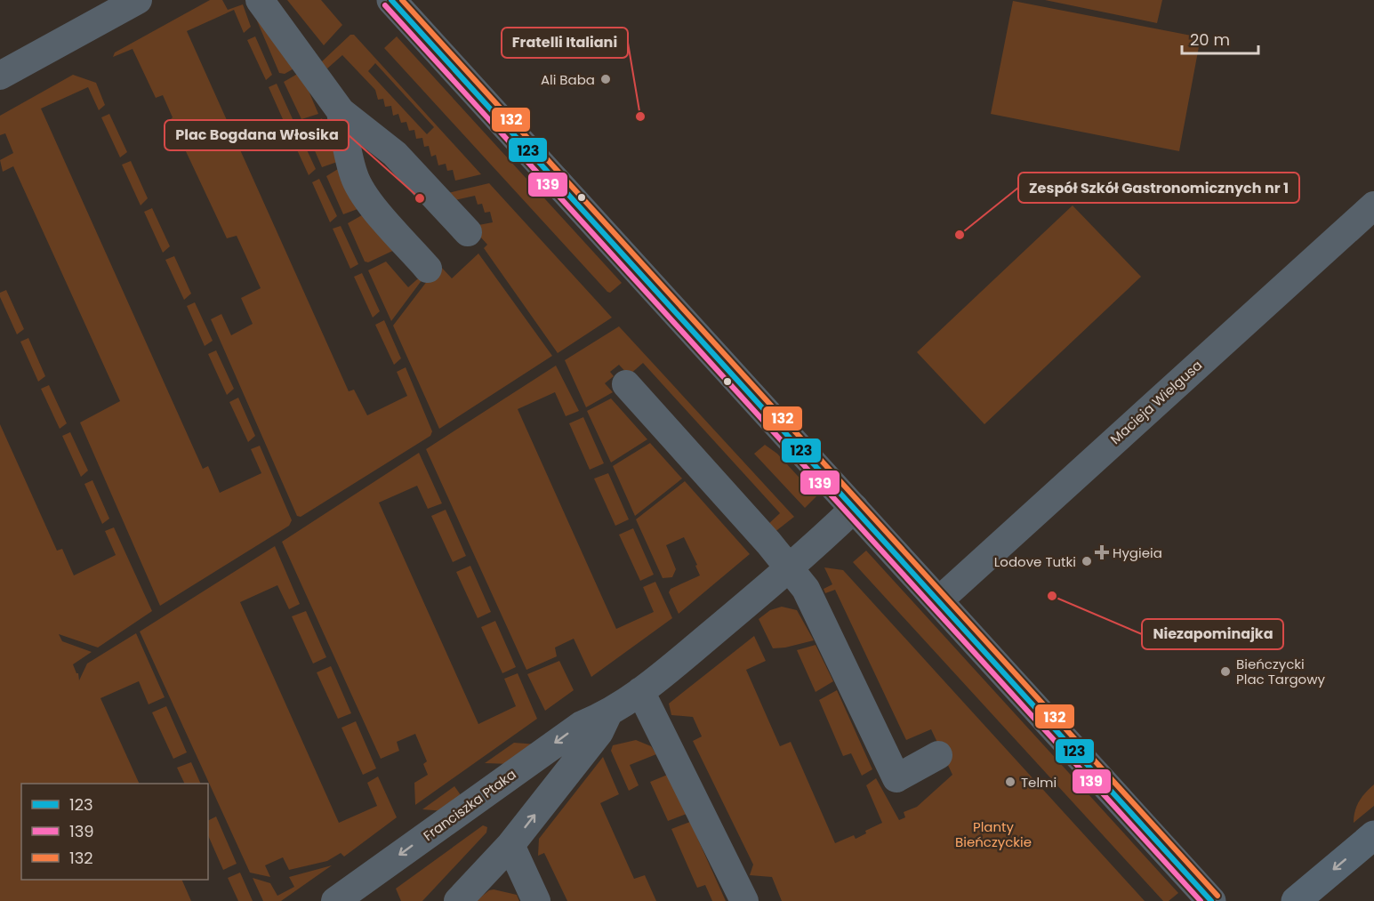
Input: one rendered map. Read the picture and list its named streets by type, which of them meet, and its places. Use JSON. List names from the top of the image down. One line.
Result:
{"streets":{"street":["Macieja Wielgusa","Franciszka Ptaka"]},"parks":["Planty Bieńczyckie"],"places":{"other":["Ali Baba","Fratelli Italiani","Plac Bogdana Włosika","Zespół Szkół Gastronomicznych nr 1","Lodove Tutki","Niezapominajka","Bieńczycki Plac Targowy","Telmi"],"health":["Hygieia"]},"lines":["transit line 123","transit line 132","transit line 139"],"legend":["123","139","132"],"scale_bar":"20 m"}
